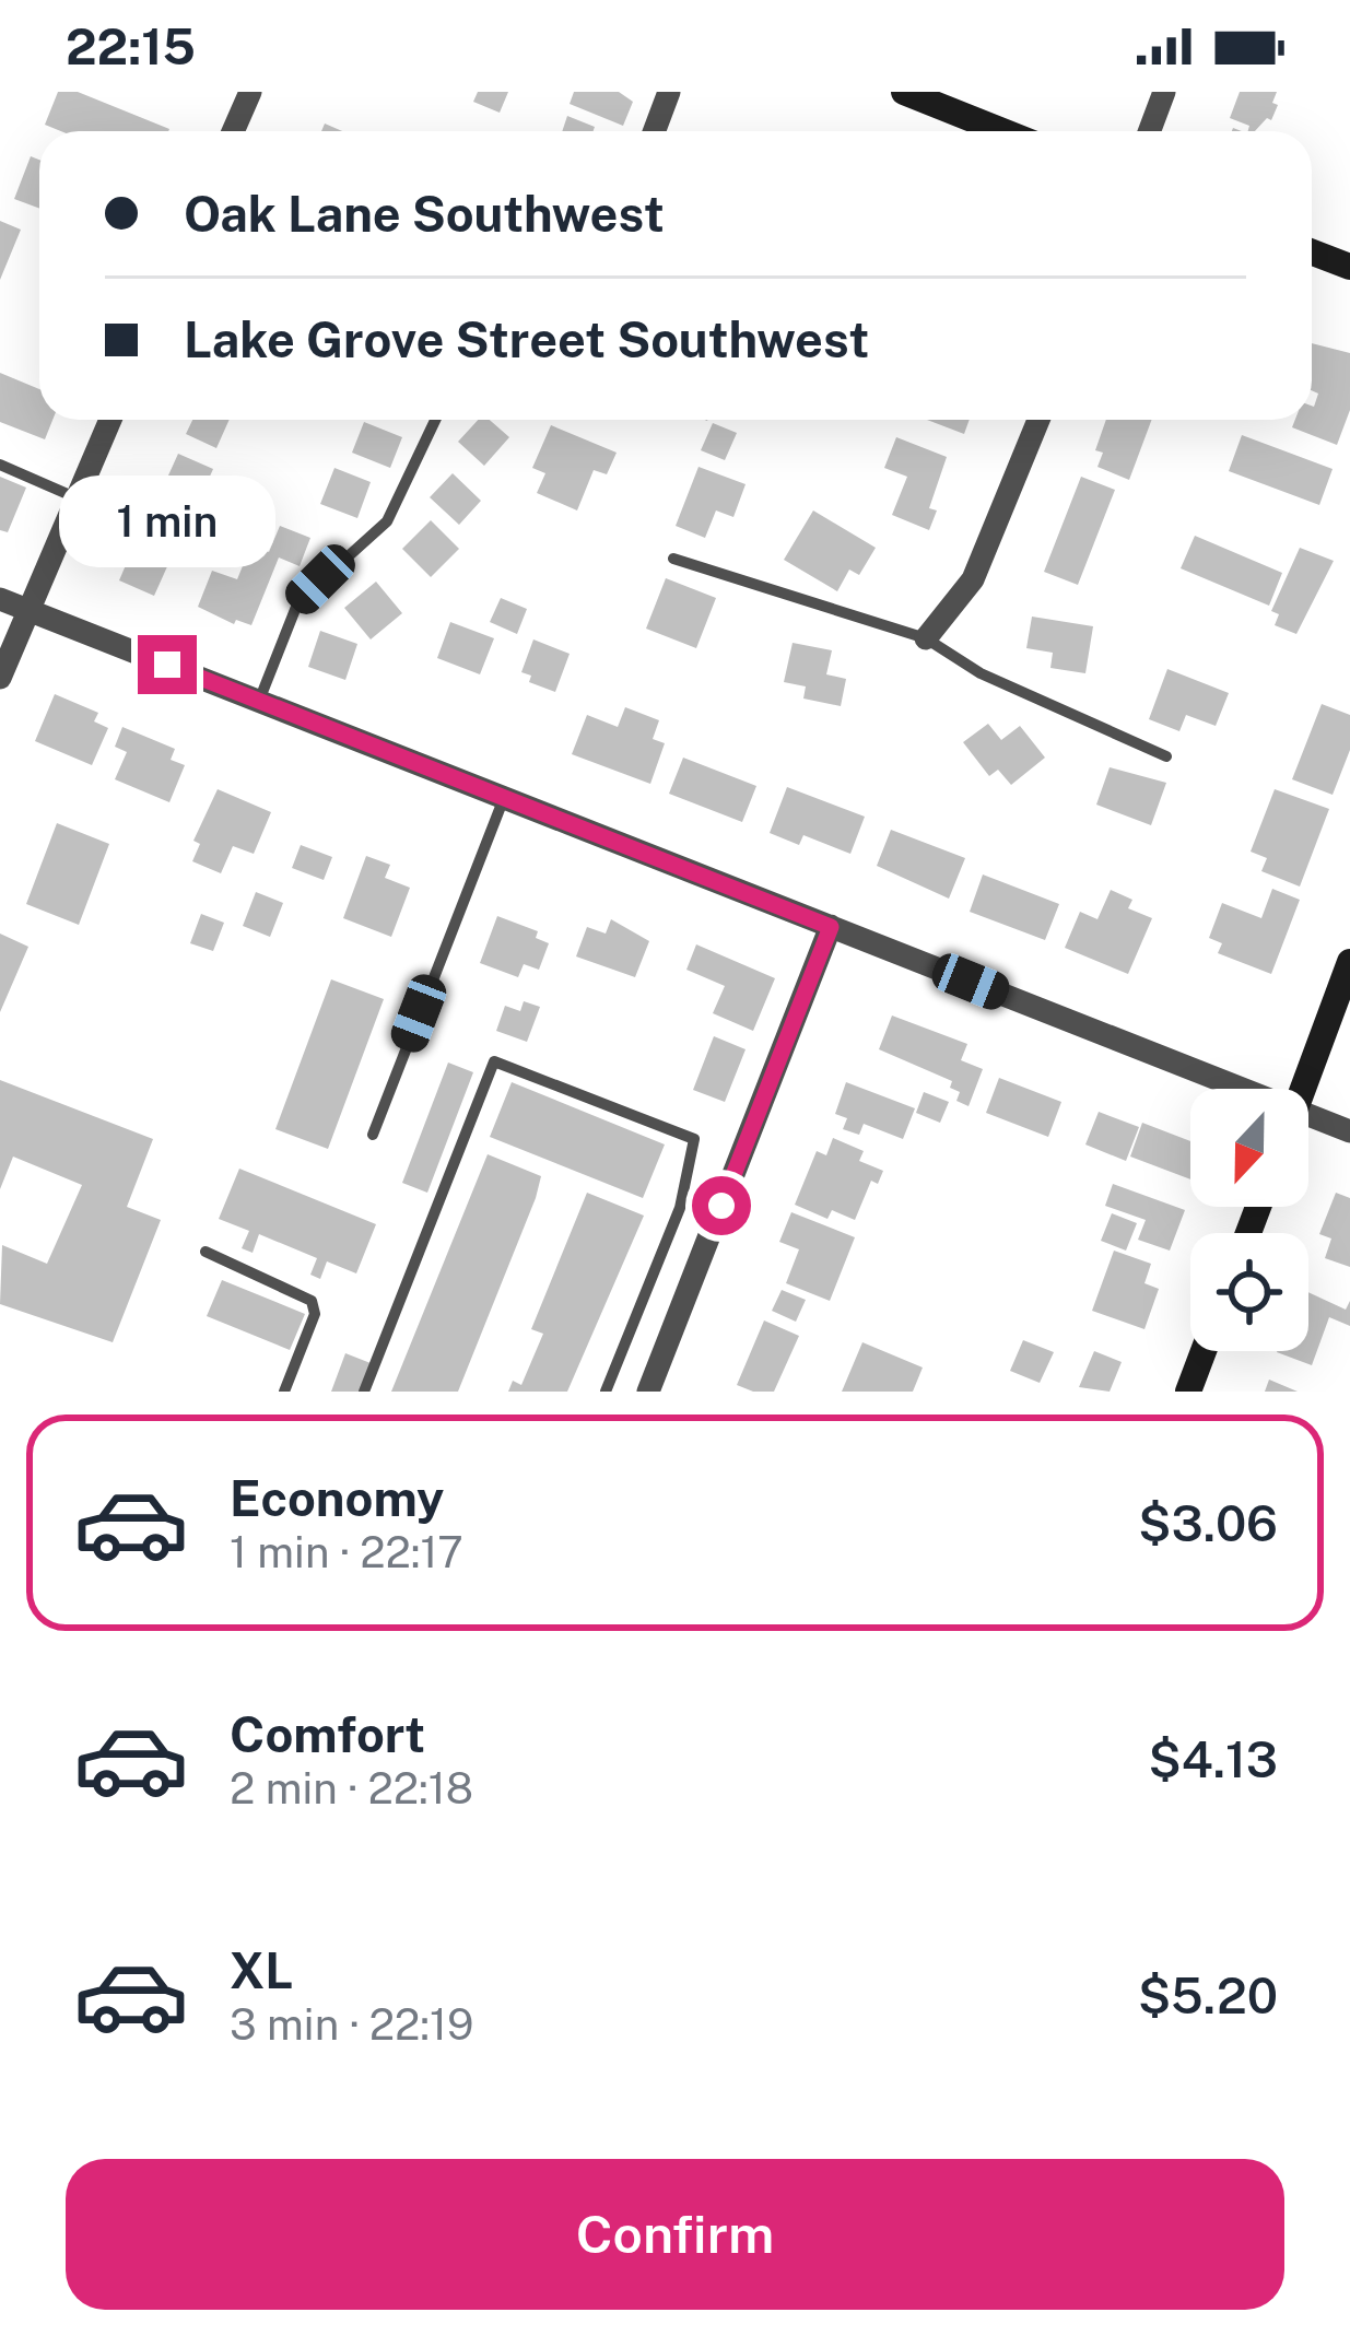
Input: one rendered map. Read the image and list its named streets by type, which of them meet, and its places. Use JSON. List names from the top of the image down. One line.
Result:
{"north":"bottom","page":{"status":"22:15","banner":["Oak Lane Southwest","Lake Grove Street Southwest"],"bubble":"1 min","list":[{"name":"Economy","note":"1 min · 22:17","value":"$3.06"},{"name":"Comfort","note":"2 min · 22:18","value":"$4.13"},{"name":"XL","note":"3 min · 22:19","value":"$5.20"}],"buttons":"Confirm"}}
